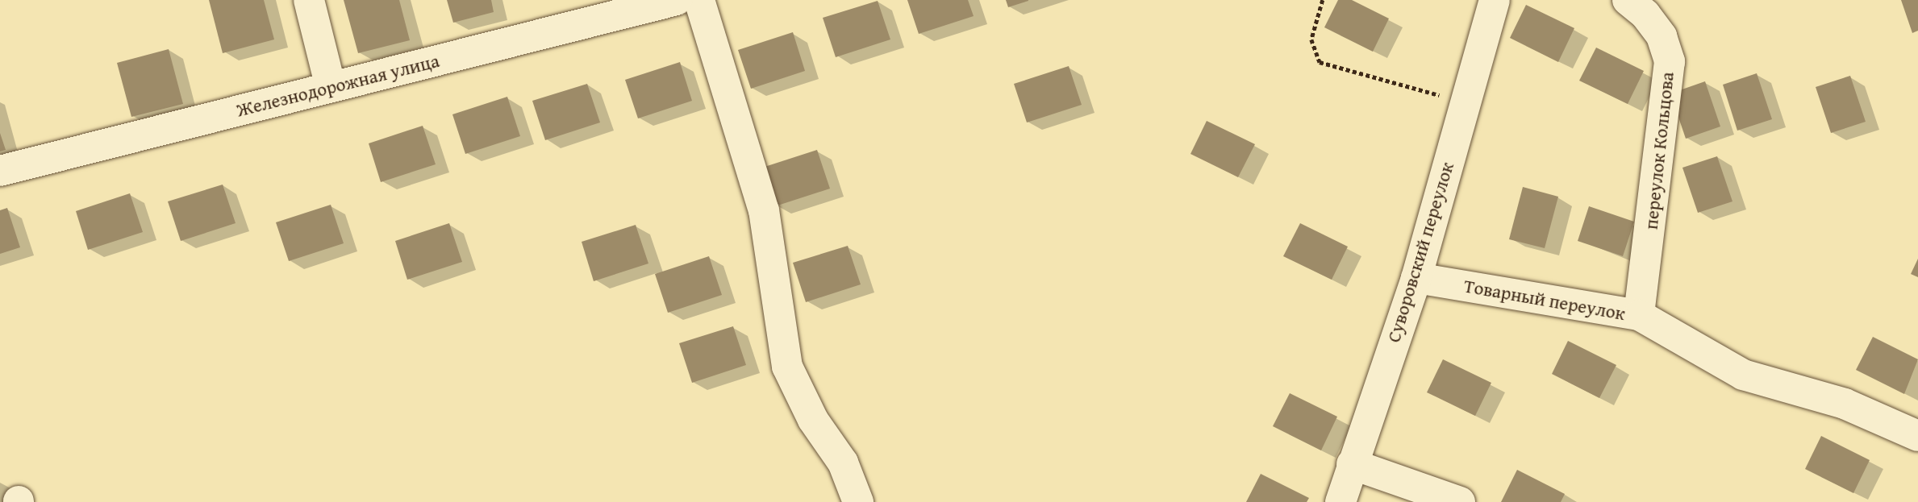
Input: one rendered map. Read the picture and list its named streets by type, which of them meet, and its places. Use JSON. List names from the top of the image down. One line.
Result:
{"streets":{"street":["Железнодорожная улица","переулок Кольцова","Суворовский переулок","Товарный переулок"]},"crossings":[["переулок Кольцова","Товарный переулок"],["Суворовский переулок","Товарный переулок"]]}
